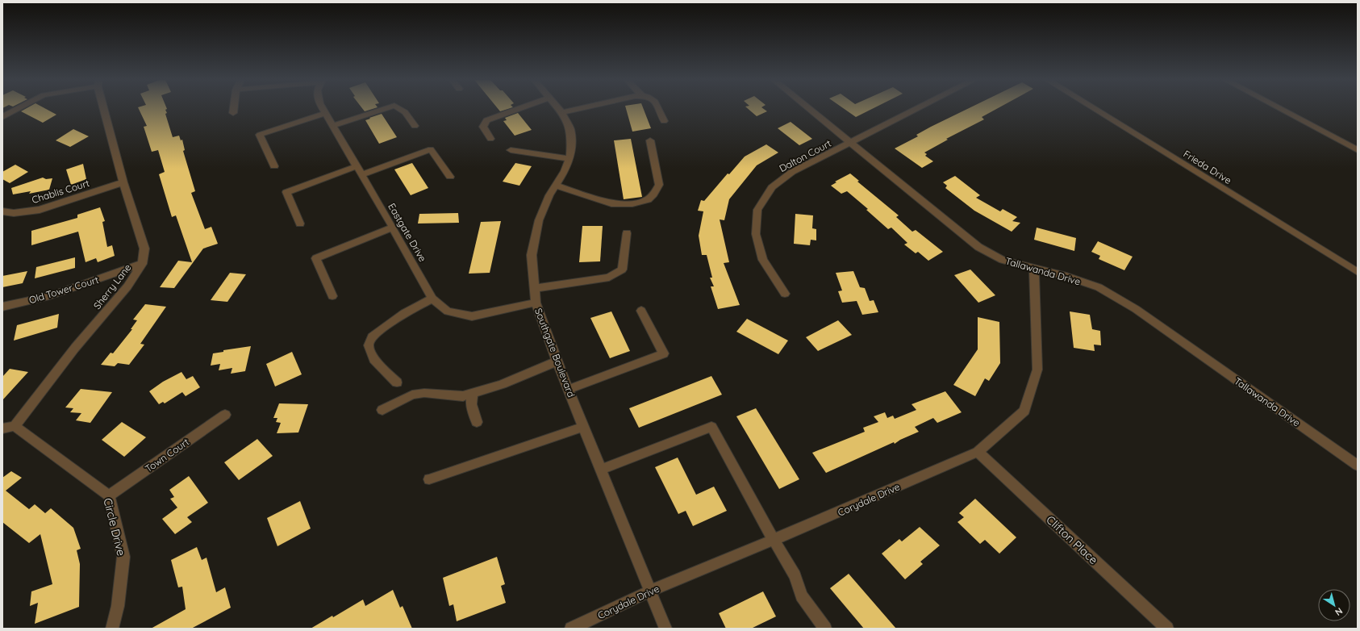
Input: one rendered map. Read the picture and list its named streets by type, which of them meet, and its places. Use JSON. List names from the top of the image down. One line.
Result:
{"streets":{"street":["Dalton Court","Frieda Drive","Chablis Court","Eastgate Drive","Tallawanda Drive","Sherry Lane","Old Tower Court","Southgate Boulevard","Town Court","Corydale Drive","Circle Drive","Clifton Place"]},"crossings":[["Dalton Court","Tallawanda Drive"],["Chablis Court","Sherry Lane"],["Eastgate Drive","Southgate Boulevard"],["Tallawanda Drive","Corydale Drive"],["Sherry Lane","Old Tower Court"],["Sherry Lane","Circle Drive"],["Southgate Boulevard","Corydale Drive"],["Town Court","Circle Drive"],["Corydale Drive","Clifton Place"]],"north":"bottom right"}
